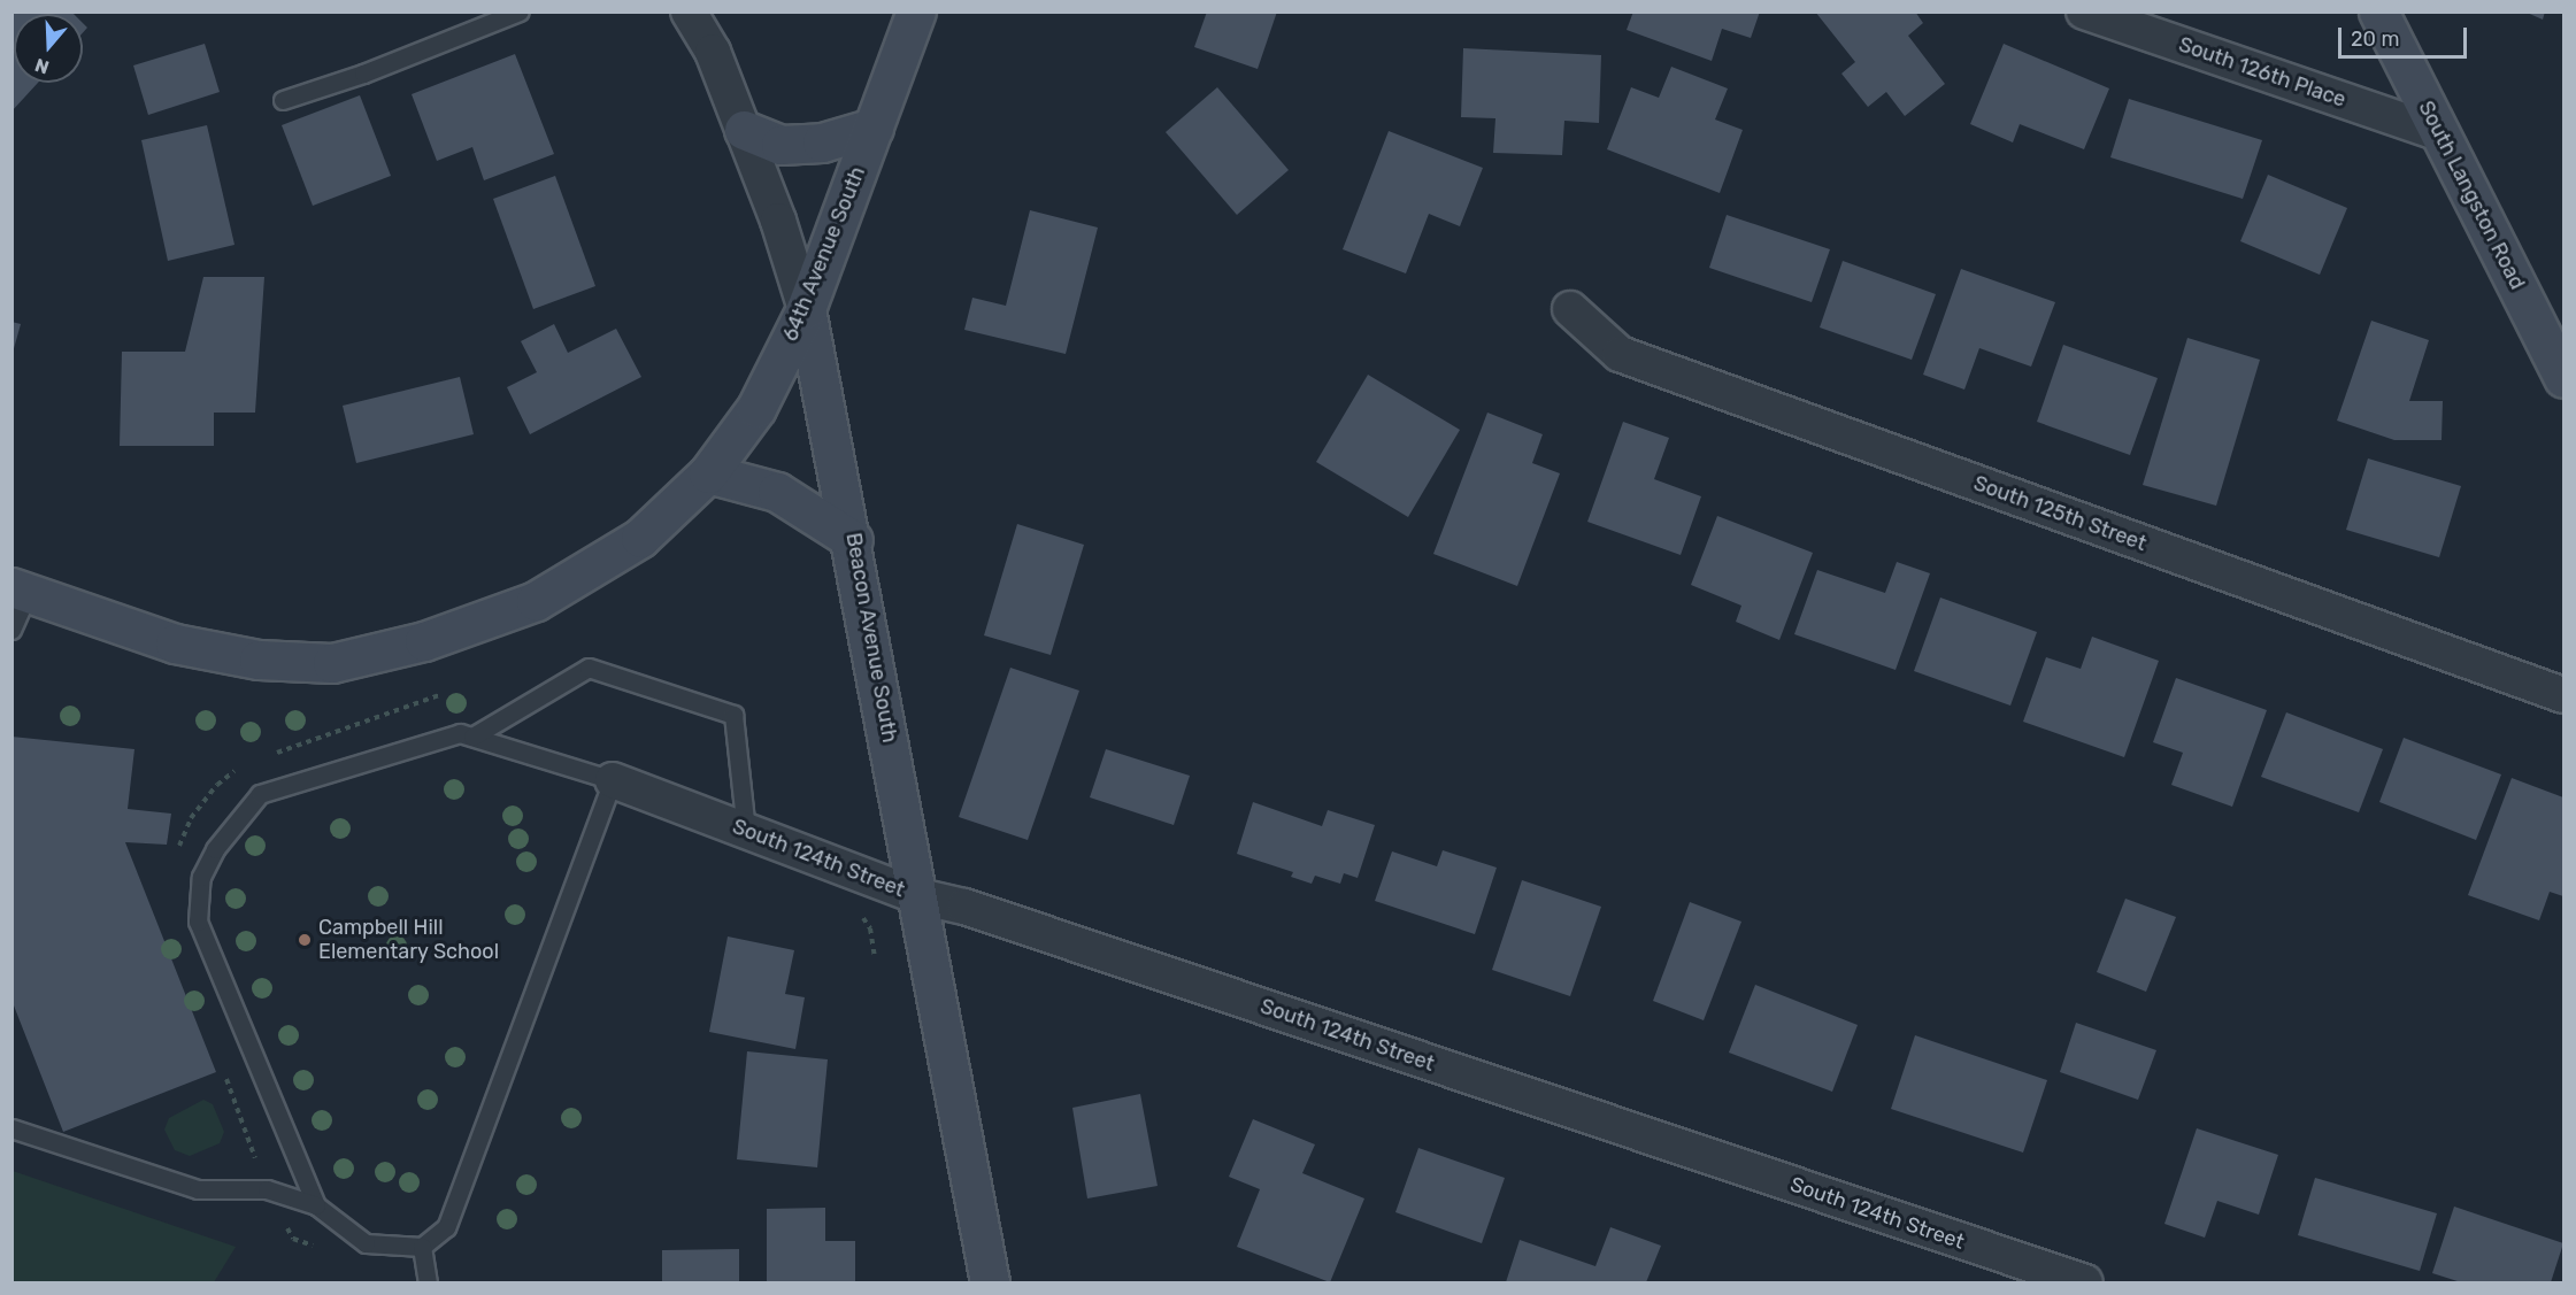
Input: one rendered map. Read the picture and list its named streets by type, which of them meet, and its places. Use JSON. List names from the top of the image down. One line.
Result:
{"streets":{"street":["South 126th Place","South Langston Road","64th Avenue South","South 125th Street","Beacon Avenue South","South 124th Street"]},"crossings":[["South 126th Place","South Langston Road"],["64th Avenue South","Beacon Avenue South"],["Beacon Avenue South","South 124th Street"]],"places":["Campbell Hill Elementary School"],"scale_bar":"20 m","north":"bottom"}
